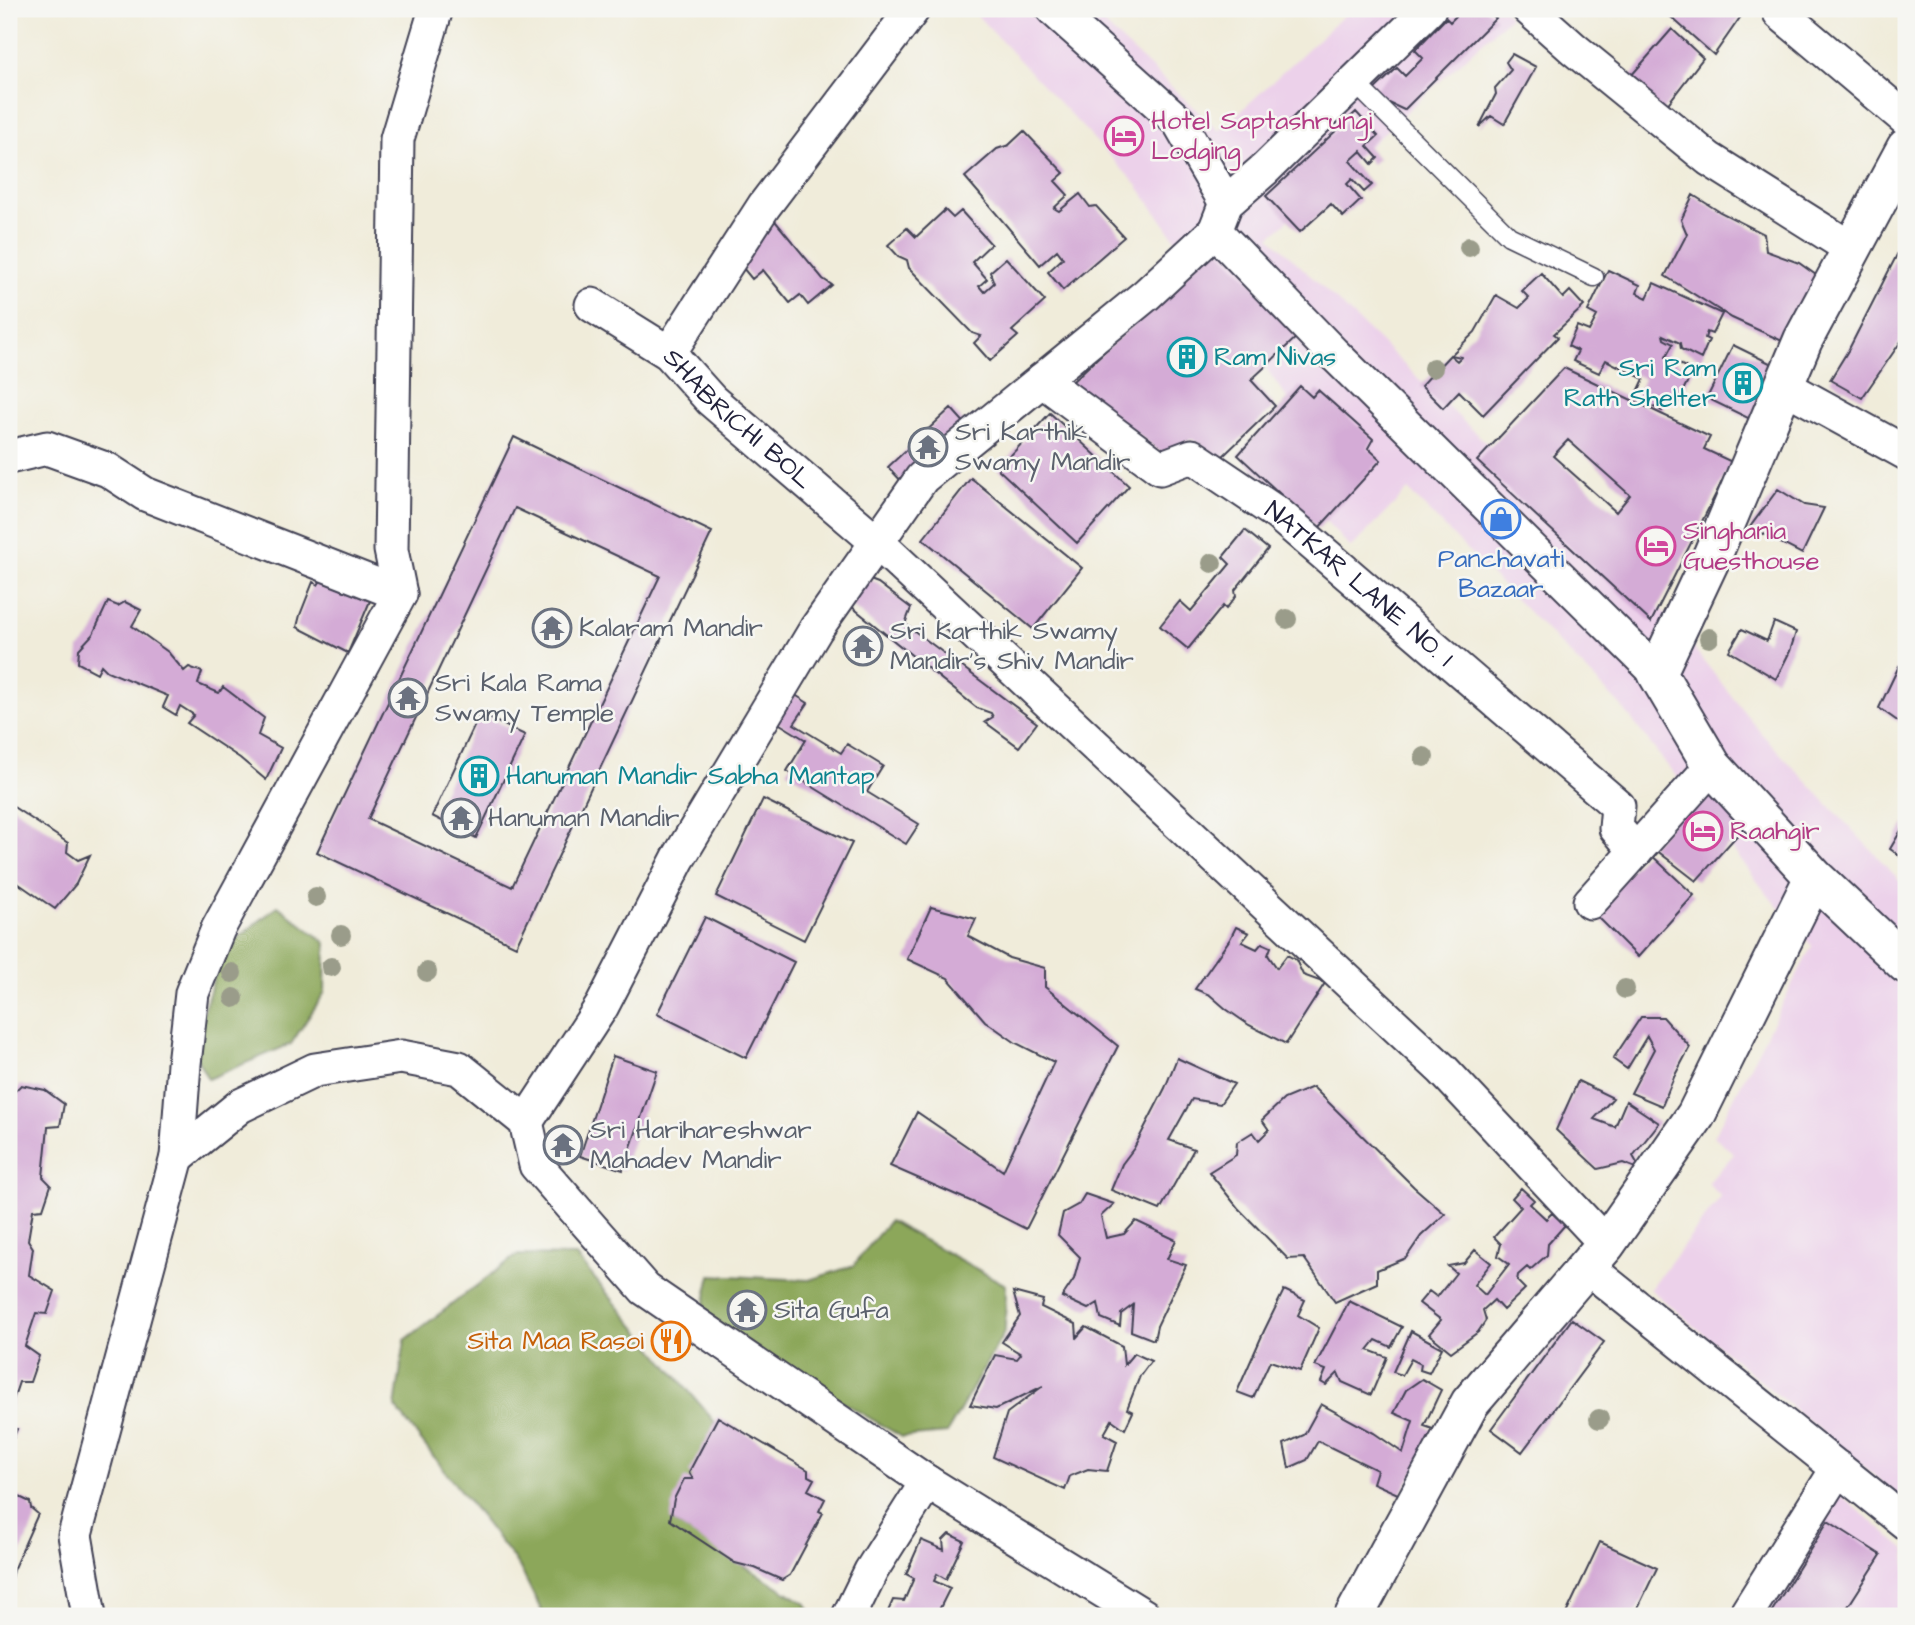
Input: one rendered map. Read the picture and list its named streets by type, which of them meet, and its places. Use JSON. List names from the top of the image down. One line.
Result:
{"streets":{"street":["SHABRICHI BOL","NATKAR LANE NO. 1"]},"places":{"hotel":["Hotel Saptashrungi Lodging","Singhania Guesthouse","Raahgir"],"building":["Ram Nivas","Sri Ram Rath Shelter","Hanuman Mandir Sabha Mantap"],"temple":["Sri Karthik Swamy Mandir","Kalaram Mandir","Sri Karthik Swamy Mandir's Shiv Mandir","Sri Kala Rama Swamy Temple","Hanuman Mandir","Sri Harihareshwar Mahadev Mandir","Sita Gufa"],"shop":["Panchavati Bazaar"],"restaurant":["Sita Maa Rasoi"]}}
